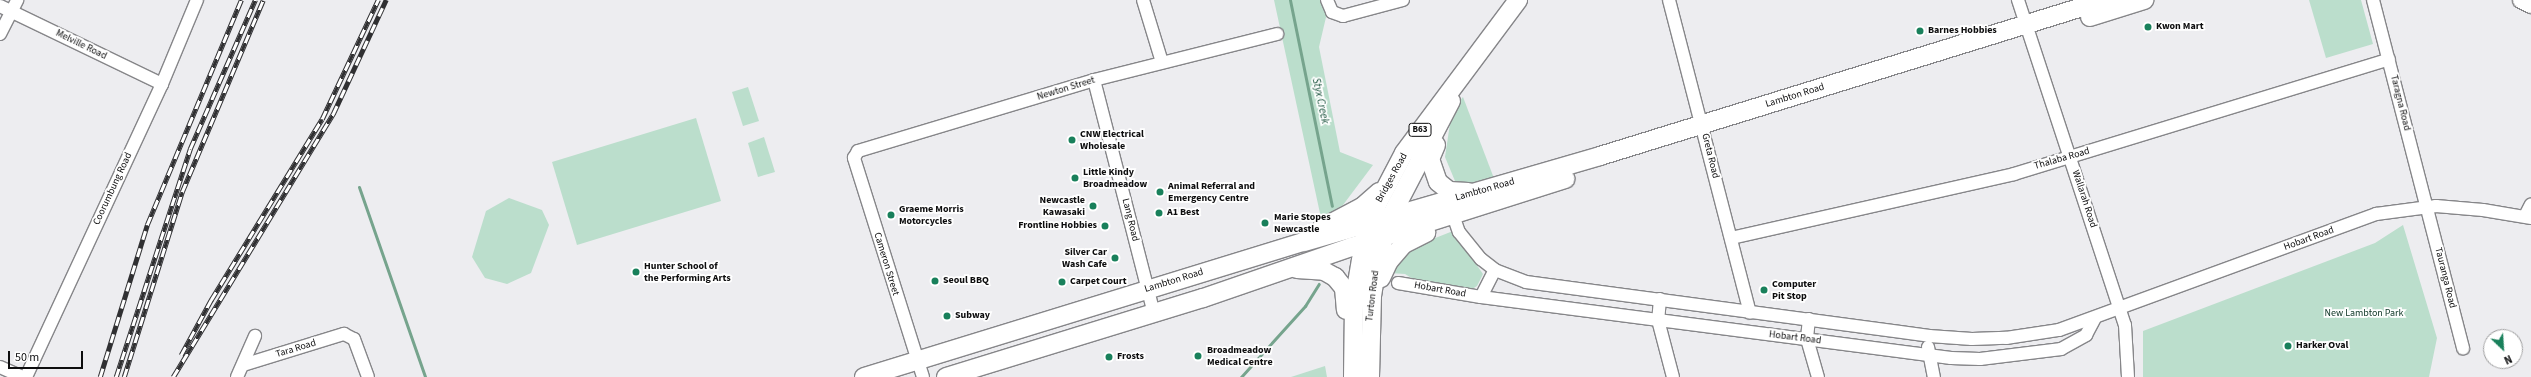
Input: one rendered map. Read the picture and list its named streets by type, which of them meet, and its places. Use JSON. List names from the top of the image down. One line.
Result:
{"streets":{"main road":["Lambton Road","B63","Bridges Road","Turton Road"],"street":["Melville Road","Newton Street","Taragna Road","Greta Road","Thalaba Road","Coorumbung Road","Wallarah Road","Lang Road","Hobart Road","Cameron Street","Tauranga Road","Tara Road"]},"crossings":[["Melville Road","Coorumbung Road"],["Newton Street","Lang Road"],["Newton Street","Cameron Street"],["Lambton Road","Greta Road"],["Lambton Road","Bridges Road"],["Lambton Road","Wallarah Road"],["Lambton Road","Lang Road"],["Lambton Road","Hobart Road"],["Lambton Road","Cameron Street"],["Lambton Road","Turton Road"],["Taragna Road","Thalaba Road"],["Taragna Road","Hobart Road"],["Taragna Road","Tauranga Road"],["Greta Road","Thalaba Road"],["Greta Road","Hobart Road"],["Thalaba Road","Wallarah Road"],["Bridges Road","Turton Road"],["Wallarah Road","Hobart Road"],["Hobart Road","Tauranga Road"]],"water":["Styx Creek"],"parks":["New Lambton Park"],"places":["Kwon Mart","Barnes Hobbies","CNW Electrical Wholesale","Little Kindy Broadmeadow","Animal Referral and Emergency Centre","Newcastle Kawasaki","A1 Best","Graeme Morris Motorcycles","Marie Stopes Newcastle","Frontline Hobbies","Silver Car Wash Cafe","Hunter School of the Performing Arts","Seoul BBQ","Carpet Court","Computer Pit Stop","Subway","Harker Oval","Broadmeadow Medical Centre","Frosts"],"scale_bar":"50 m","north":"bottom right"}
